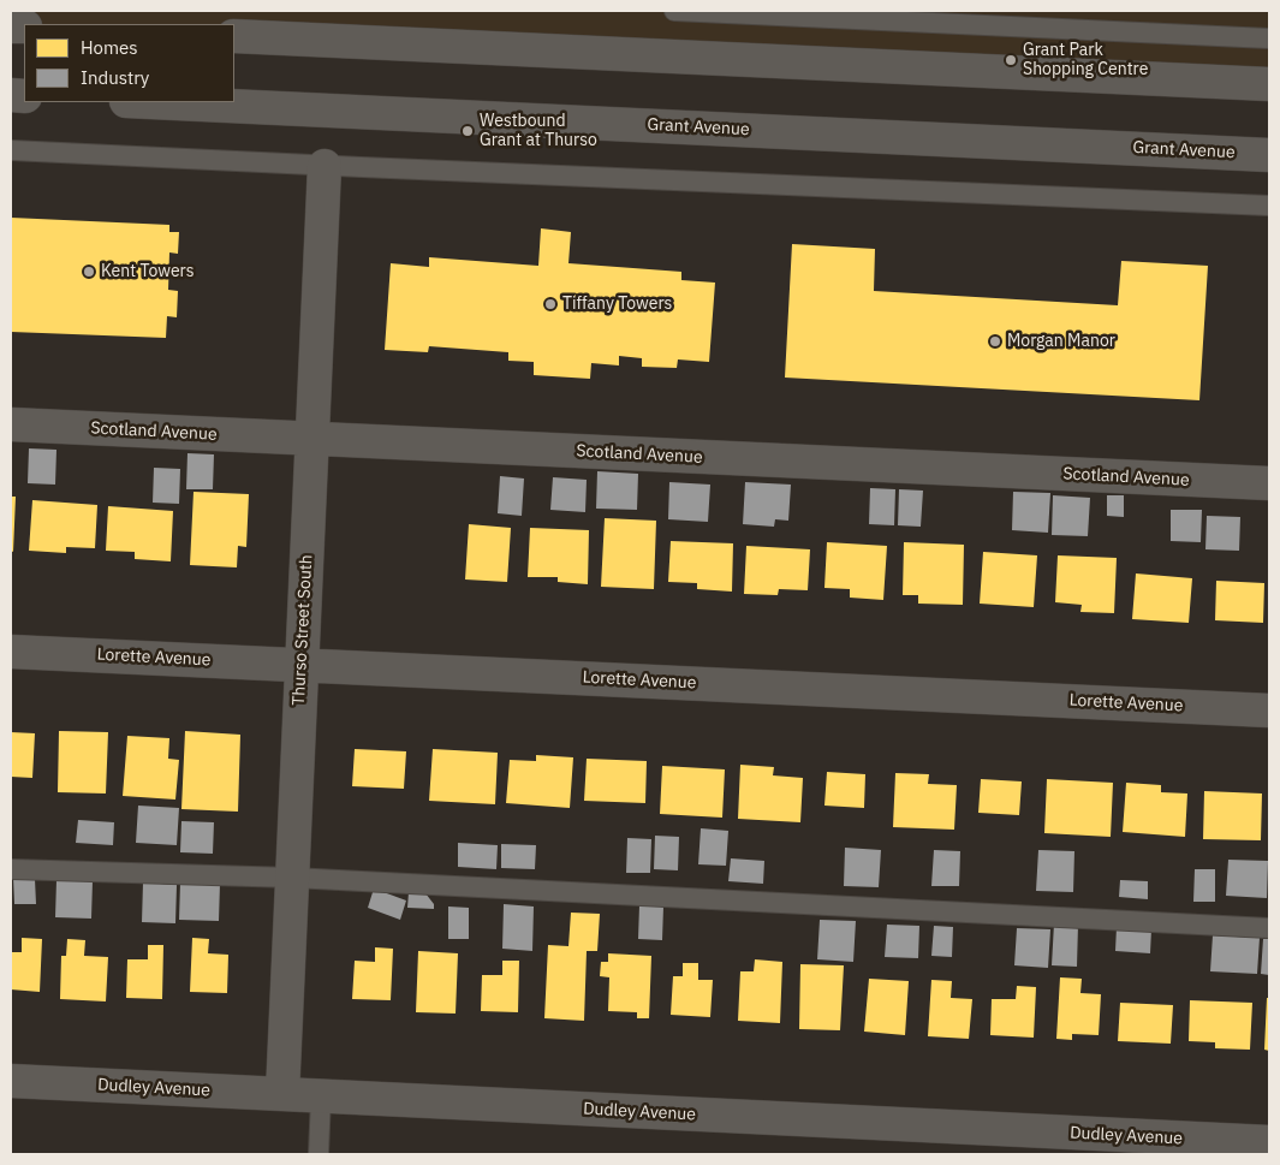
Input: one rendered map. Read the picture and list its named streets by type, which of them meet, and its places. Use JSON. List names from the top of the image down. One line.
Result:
{"streets":{"street":["Grant Avenue","Scotland Avenue","Thurso Street South","Lorette Avenue","Dudley Avenue"]},"crossings":[["Scotland Avenue","Thurso Street South"],["Thurso Street South","Lorette Avenue"],["Thurso Street South","Dudley Avenue"]],"places":["Grant Park Shopping Centre","Westbound Grant at Thurso","Kent Towers","Tiffany Towers","Morgan Manor"],"legend":["Homes","Industry"]}
